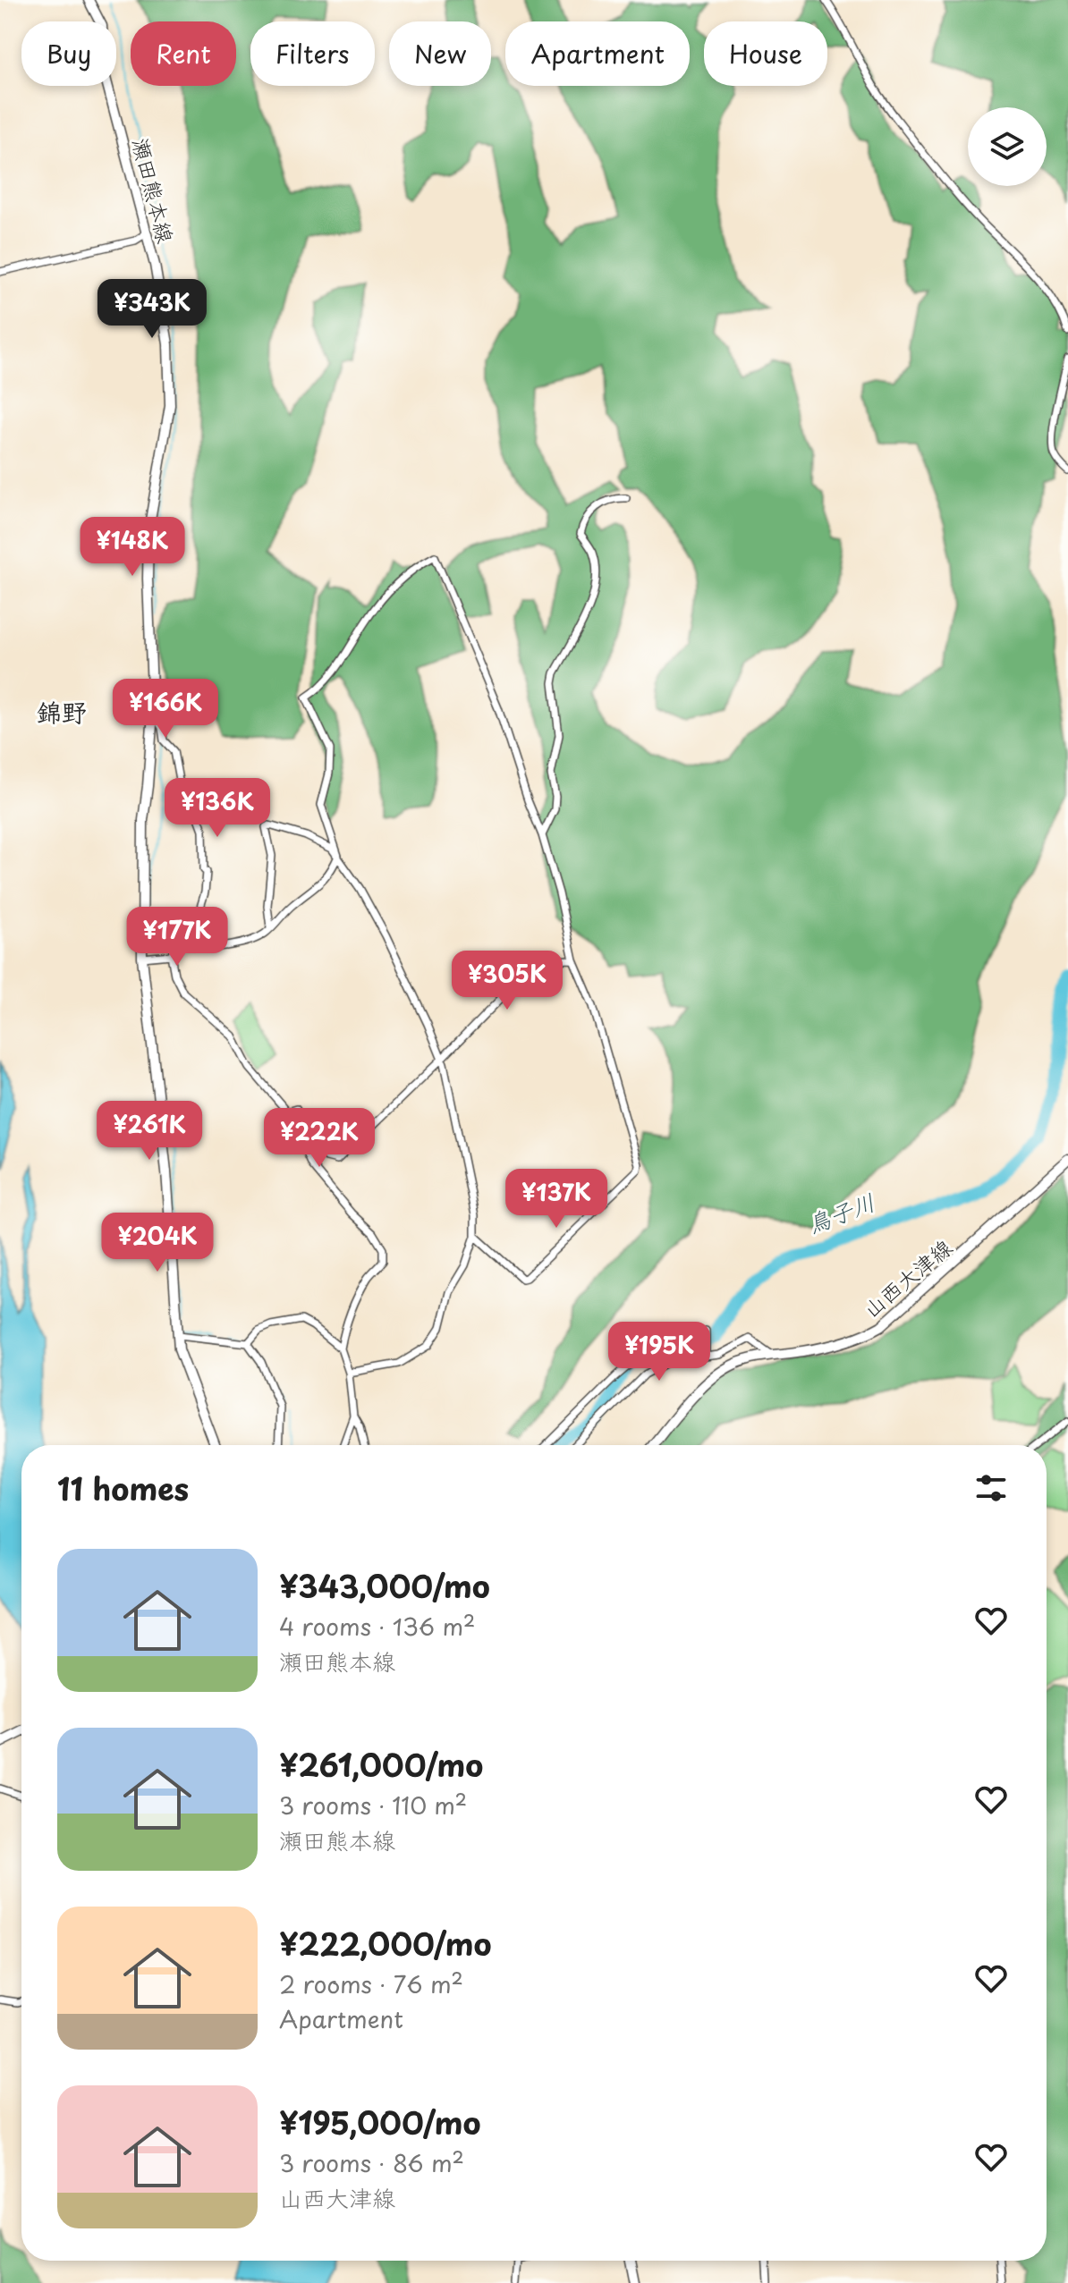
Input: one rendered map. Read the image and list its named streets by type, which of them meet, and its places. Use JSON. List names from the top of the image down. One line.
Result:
{"streets":{"main road":["瀬田熊本線","山西大津線"]},"districts":["錦野"],"water":["鳥子川"],"page":{"chip":["Buy","Rent","Filters","New","Apartment","House"],"price":["¥343K","¥148K","¥166K","¥136K","¥177K","¥305K","¥261K","¥222K","¥137K","¥204K","¥195K"],"heading":"11 homes","list":[{"name":"¥343,000/mo","note":"4 rooms · 136 m² · 瀬田熊本線"},{"name":"¥261,000/mo","note":"3 rooms · 110 m² · 瀬田熊本線"},{"name":"¥222,000/mo","note":"2 rooms · 76 m² · Apartment"},{"name":"¥195,000/mo","note":"3 rooms · 86 m² · 山西大津線"}]}}
